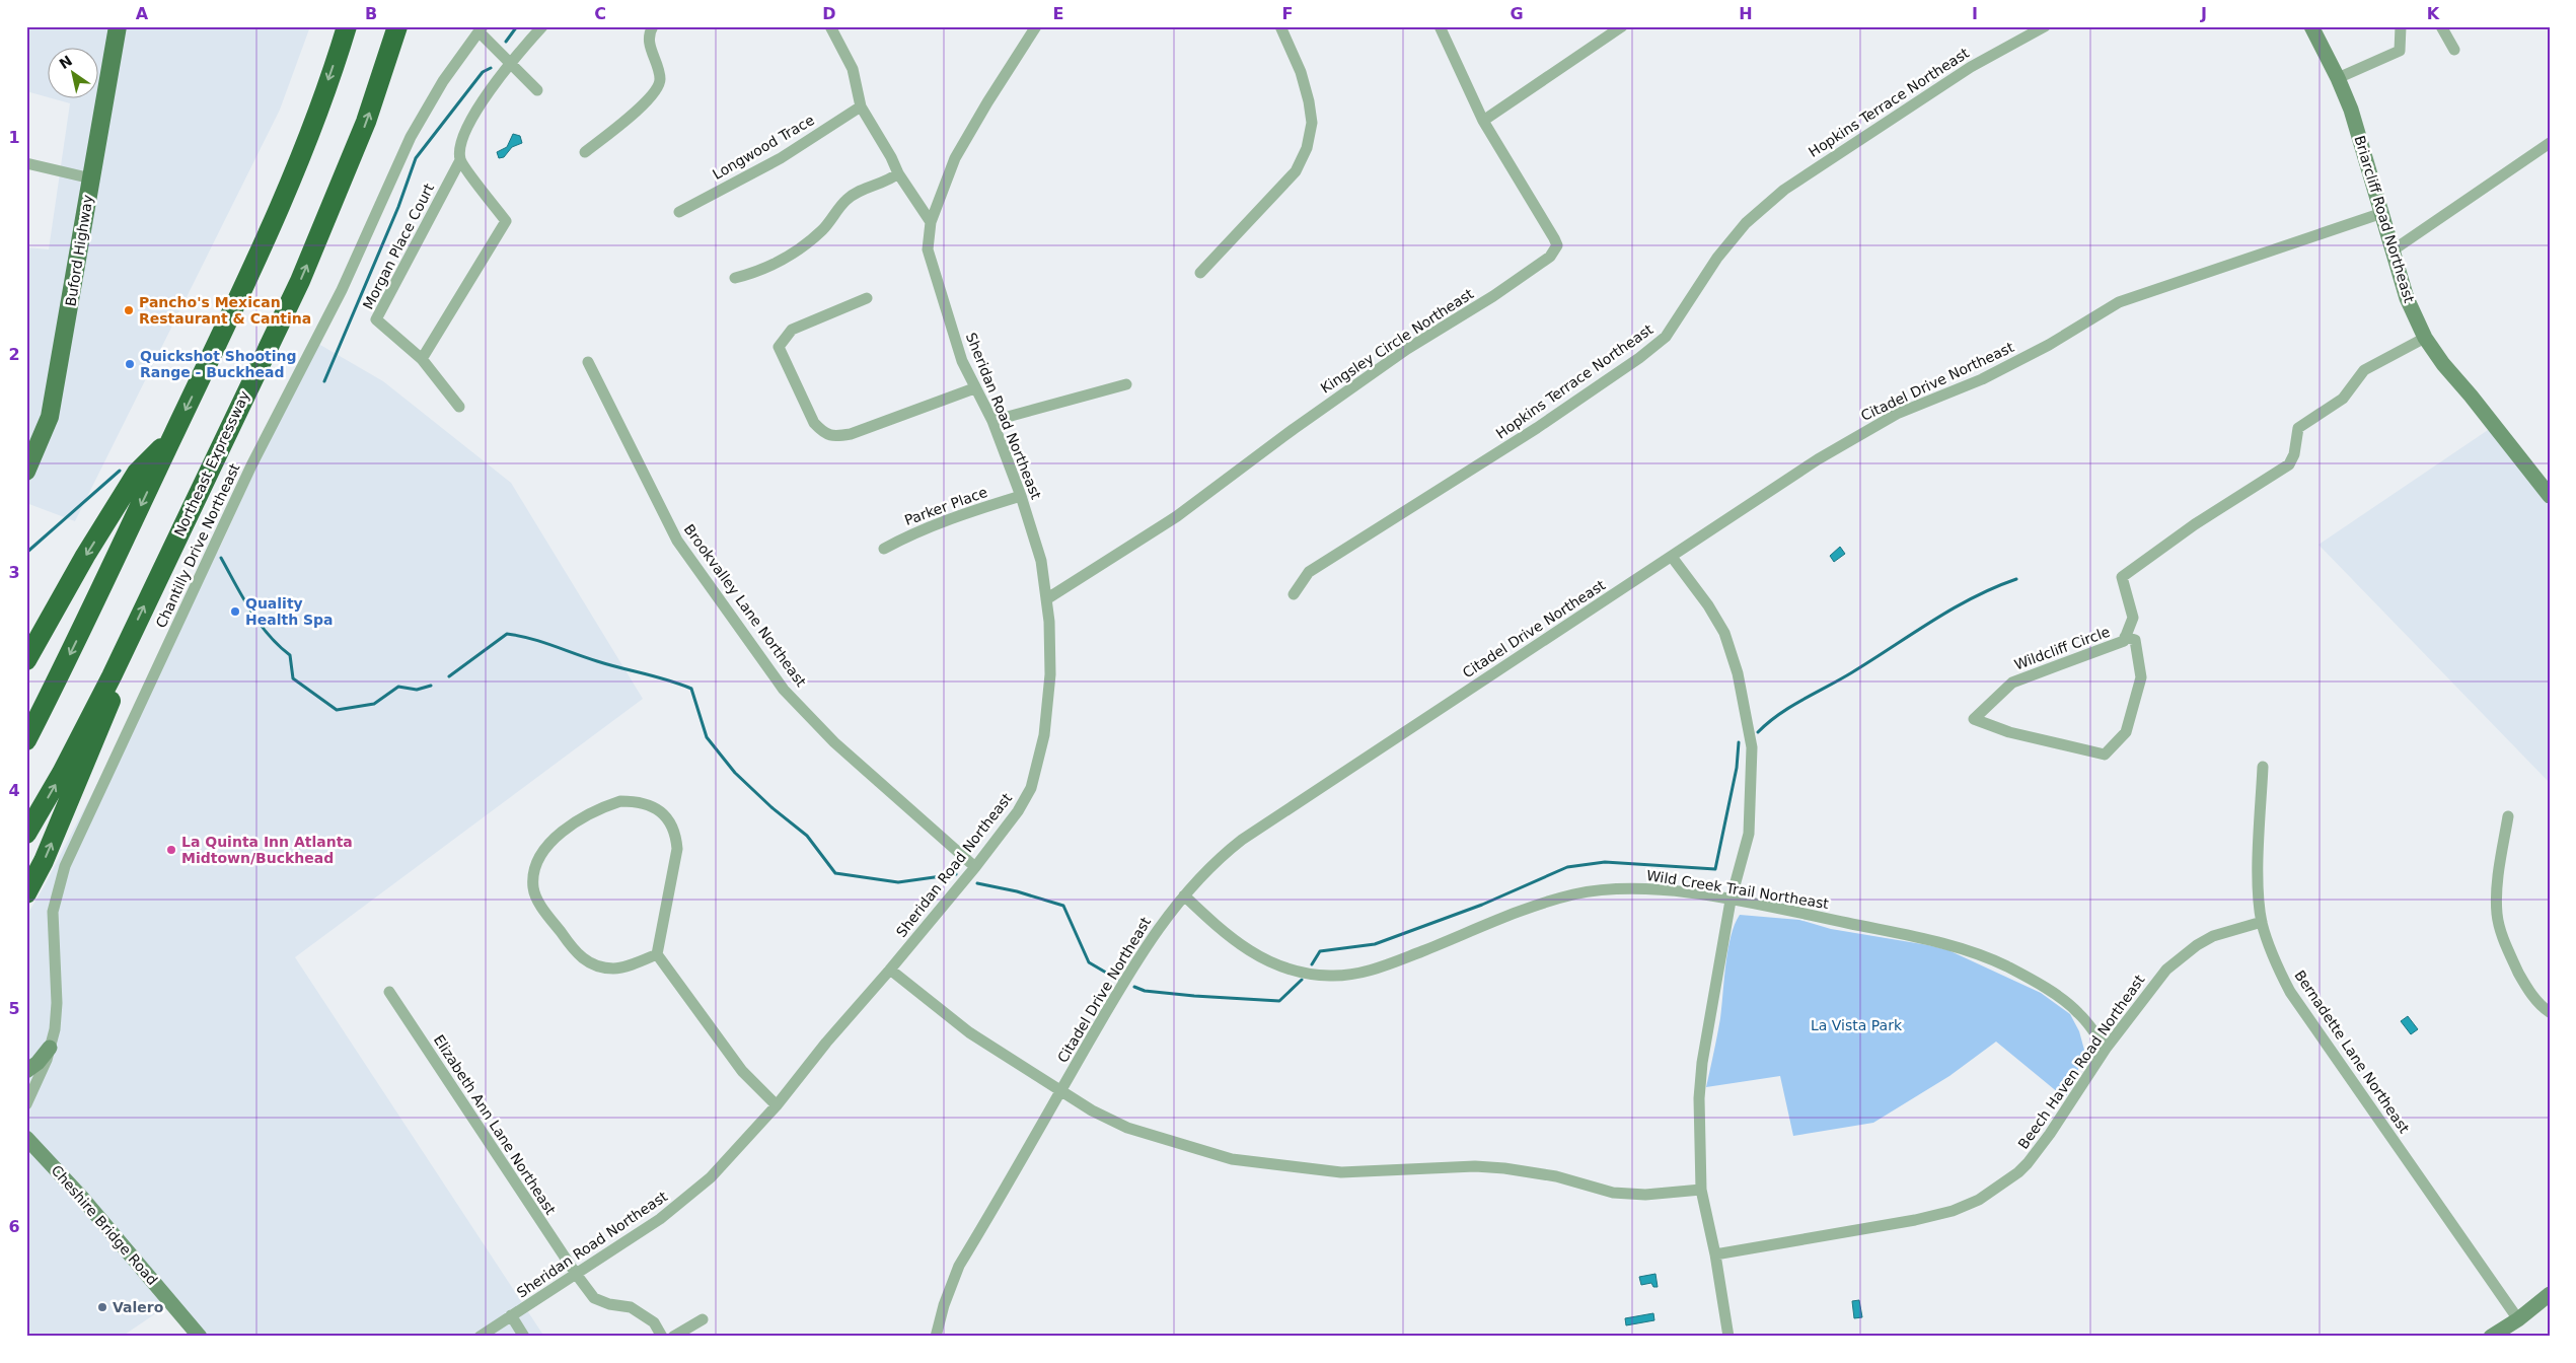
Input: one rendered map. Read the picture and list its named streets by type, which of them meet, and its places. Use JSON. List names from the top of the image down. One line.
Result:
{"streets":{"highway":["Northeast Expressway"],"main road":["Briarcliff Road Northeast","Buford Highway","Cheshire Bridge Road"],"street":["Hopkins Terrace Northeast","Longwood Trace","Morgan Place Court","Kingsley Circle Northeast","Citadel Drive Northeast","Sheridan Road Northeast","Parker Place","Chantilly Drive Northeast","Brookvalley Lane Northeast","Wildcliff Circle","Wild Creek Trail Northeast","Bernadette Lane Northeast","Beech Haven Road Northeast","Elizabeth Ann Lane Northeast"]},"crossings":[["Briarcliff Road Northeast","Citadel Drive Northeast"],["Kingsley Circle Northeast","Sheridan Road Northeast"],["Citadel Drive Northeast","Wild Creek Trail Northeast"],["Sheridan Road Northeast","Parker Place"],["Sheridan Road Northeast","Brookvalley Lane Northeast"],["Sheridan Road Northeast","Elizabeth Ann Lane Northeast"],["Wild Creek Trail Northeast","Beech Haven Road Northeast"],["Bernadette Lane Northeast","Beech Haven Road Northeast"]],"parks":["La Vista Park"],"places":["Pancho's Mexican Restaurant & Cantina","Quickshot Shooting Range - Buckhead","Quality Health Spa","La Quinta Inn Atlanta Midtown/Buckhead","Valero"],"north":"top left","grid":{"columns":["A","B","C","D","E","F","G","H","I","J","K"],"rows":["1","2","3","4","5","6"]}}
